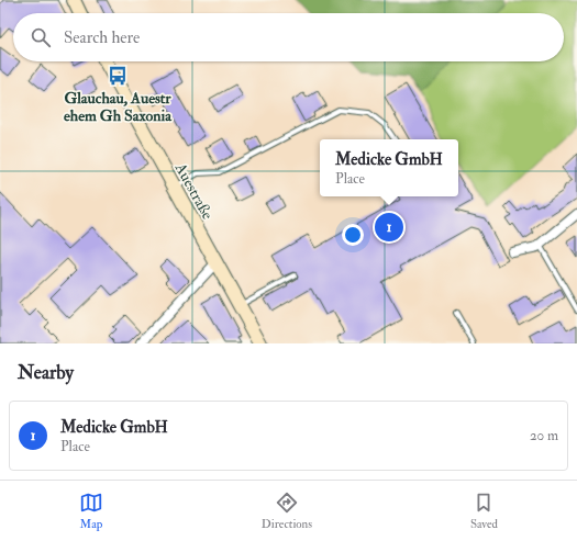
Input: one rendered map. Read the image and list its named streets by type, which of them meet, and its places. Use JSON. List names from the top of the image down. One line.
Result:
{"streets":{"street":["Auestraße"]},"places":{"bus stop":["Glauchau, Auestr ehem Gh Saxonia"]},"page":{"search":"Search here","popup":["Medicke GmbH","Place"],"pins":"1","heading":"Nearby","list":[{"mark":"1","name":"Medicke GmbH","note":"Place","value":"20 m"}],"nav":["Map","Directions","Saved"]}}
